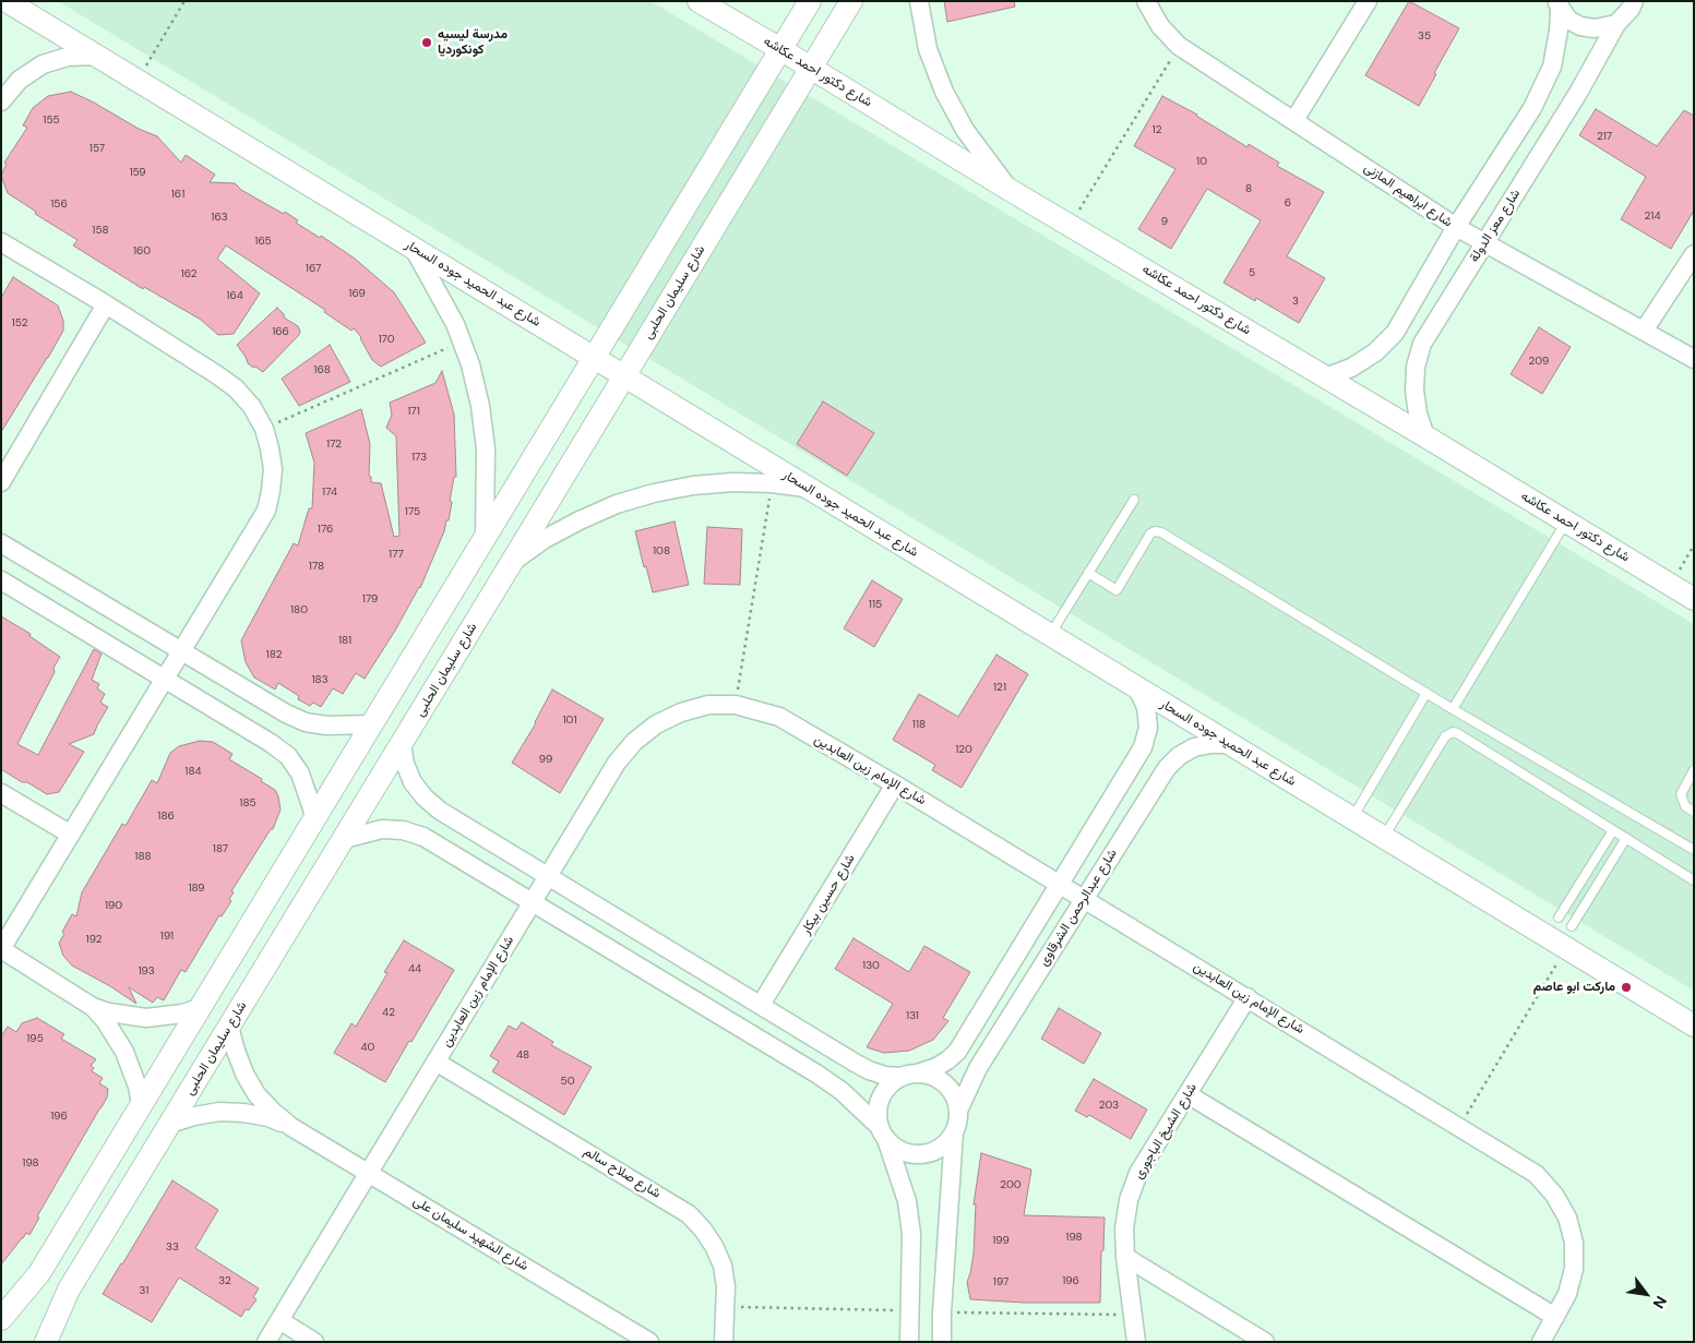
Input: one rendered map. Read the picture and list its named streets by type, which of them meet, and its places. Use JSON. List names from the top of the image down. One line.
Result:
{"streets":{"street":["شارع دكتور احمد عكاشه","شارع ابراهيم المازنى","شارع معز الدولة","شارع عبد الحميد جوده السحار","شارع سليمان الحلبى","شارع الإمام زين العابدين","شارع حسين بيكار","شارع عبدالرحمن الشرقاوى","شارع الشيخ الباجورى","شارع صلاح سالم","شارع الشهيد سليمان على"]},"crossings":[["شارع دكتور احمد عكاشه","شارع معز الدولة"],["شارع دكتور احمد عكاشه","شارع سليمان الحلبى"],["شارع ابراهيم المازنى","شارع معز الدولة"],["شارع عبد الحميد جوده السحار","شارع سليمان الحلبى"],["شارع عبد الحميد جوده السحار","شارع عبدالرحمن الشرقاوى"],["شارع سليمان الحلبى","شارع الشهيد سليمان على"],["شارع الإمام زين العابدين","شارع حسين بيكار"],["شارع الإمام زين العابدين","شارع عبدالرحمن الشرقاوى"],["شارع الإمام زين العابدين","شارع الشيخ الباجورى"],["شارع الإمام زين العابدين","شارع صلاح سالم"],["شارع الإمام زين العابدين","شارع الشهيد سليمان على"]],"places":["مدرسة ليسيه كونكورديا","ماركت ابو عاصم"],"house_numbers":["35","155","12","217","157","10","159","8","161","6","156","214","163","9","158","165","160","167","5","162","169","164","3","152","166","170","209","168","171","172","173","174","175","176","108","177","178","179","115","180","181","182","183","121","101","118","120","99","184","185","186","187","188","189","190","191","192","130","44","193","42","131","195","40","48","50","203","196","198","200","198","199","33","32","196","197","31"],"north":"bottom right"}
